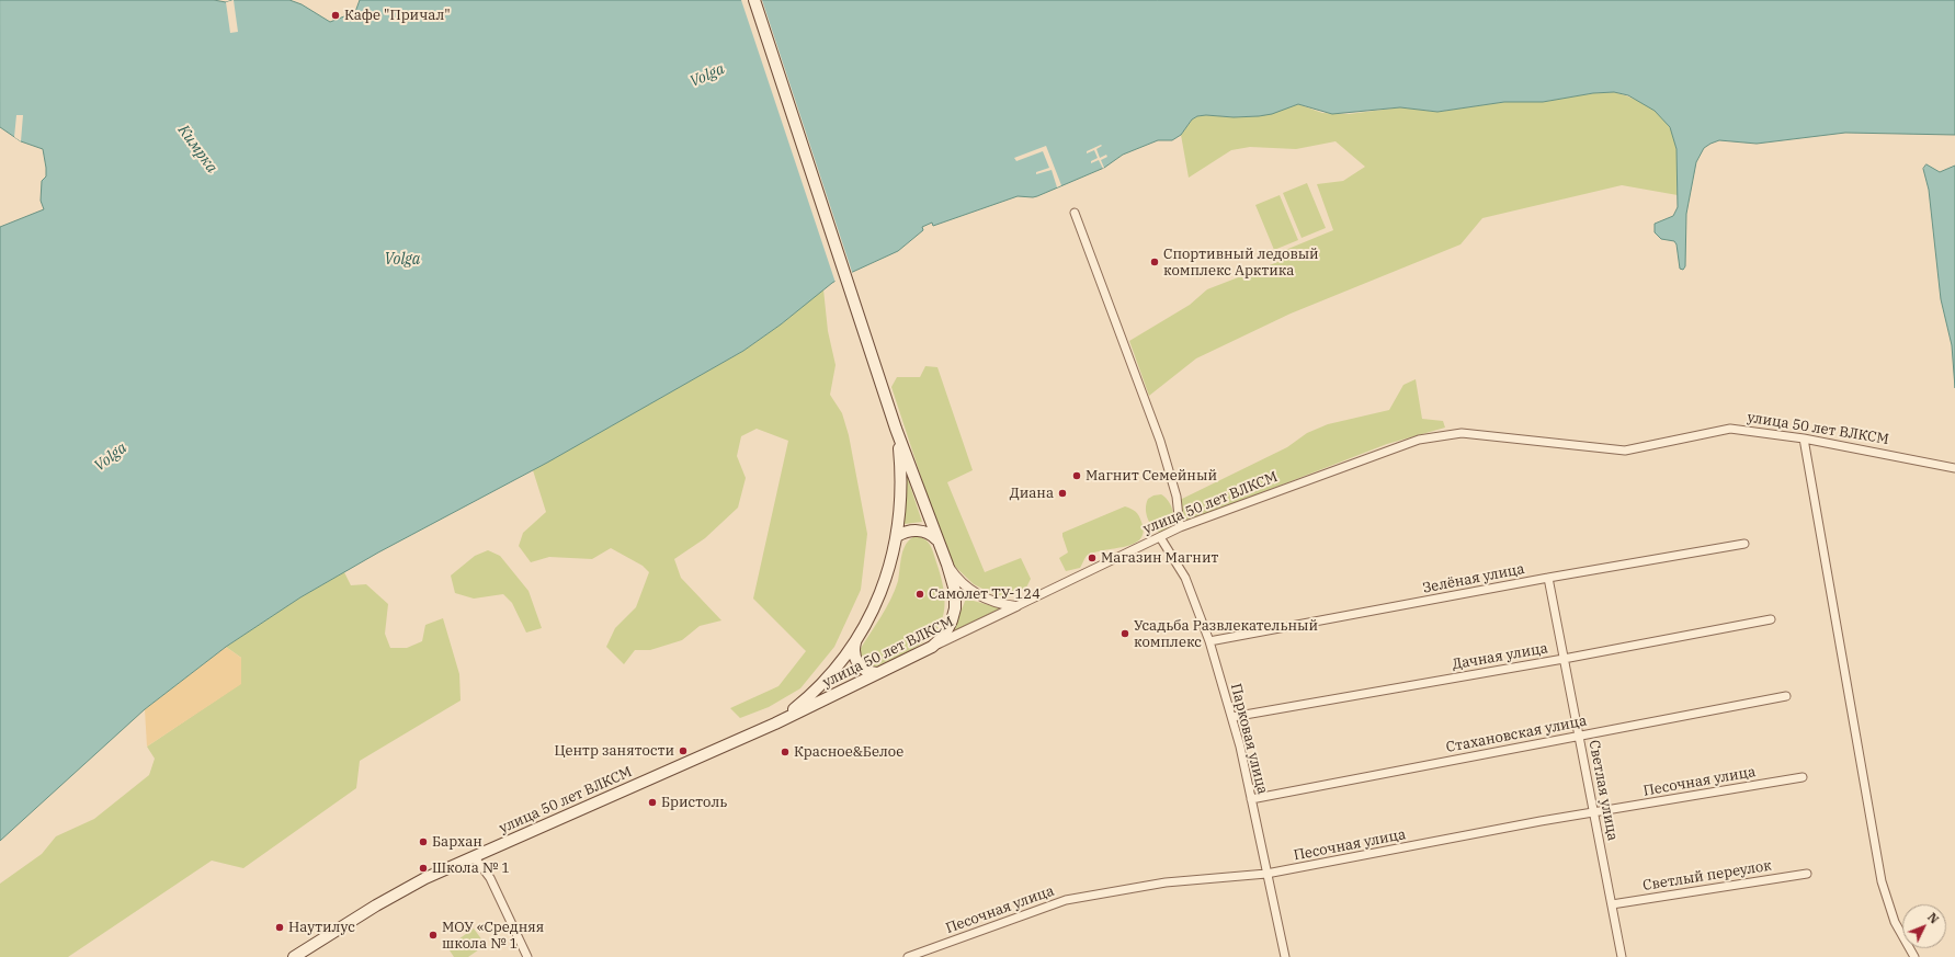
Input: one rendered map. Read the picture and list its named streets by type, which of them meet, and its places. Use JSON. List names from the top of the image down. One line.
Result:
{"streets":{"main road":["улица 50 лет ВЛКСМ"],"street":["Зелёная улица","Дачная улица","Стахановская улица","Парковая улица","Песочная улица","Светлая улица","Светлый переулок"]},"crossings":[["улица 50 лет ВЛКСМ","Парковая улица"],["Зелёная улица","Парковая улица"],["Зелёная улица","Светлая улица"],["Дачная улица","Парковая улица"],["Дачная улица","Светлая улица"],["Стахановская улица","Парковая улица"],["Стахановская улица","Светлая улица"],["Парковая улица","Песочная улица"],["Песочная улица","Светлая улица"],["Светлая улица","Светлый переулок"]],"water":["Volga","Кимрка"],"places":["Кафе \"Причал\"","Спортивный ледовый комплекс Арктика","Магнит Семейный","Диана","Магазин Магнит","Самолет ТУ-124","Усадьба Развлекательный комплекс","Центр занятости","Красное&Белое","Бристоль","Бархан","Школа № 1","Наутилус","МОУ «Средняя школа № 1"],"north":"top right"}
